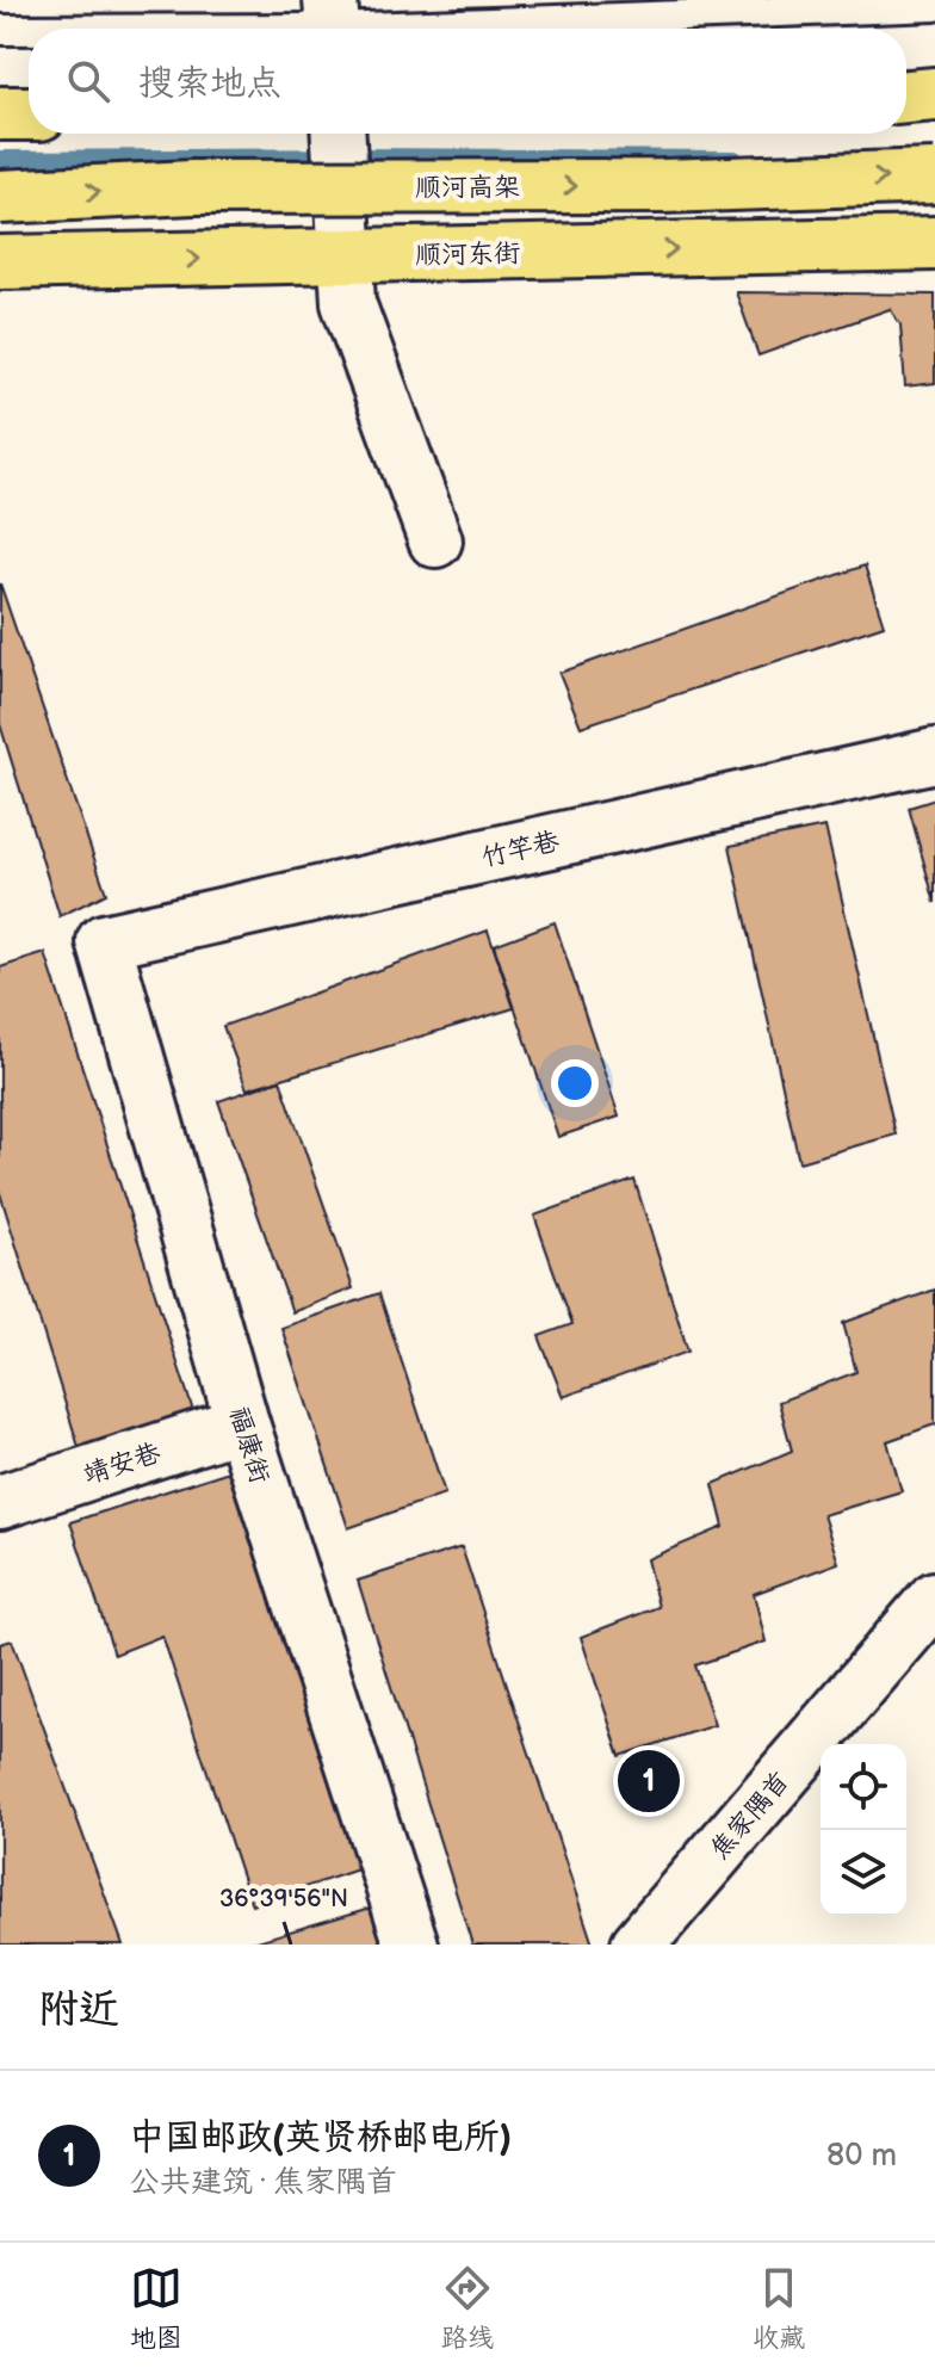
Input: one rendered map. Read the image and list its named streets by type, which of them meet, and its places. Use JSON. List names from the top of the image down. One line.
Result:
{"streets":{"main road":["顺河高架","顺河东街"],"street":["竹竿巷","福康街","靖安巷","焦家隅首"]},"crossings":[["竹竿巷","福康街"],["福康街","靖安巷"]],"one_way":["顺河高架","顺河东街"],"page":{"search":"搜索地点","pins":"1","heading":"附近","list":[{"mark":"1","name":"中国邮政(英贤桥邮电所)","note":"公共建筑 · 焦家隅首","value":"80 m"}],"nav":["地图","路线","收藏"]},"coordinates":["36°39'56\"N"]}
